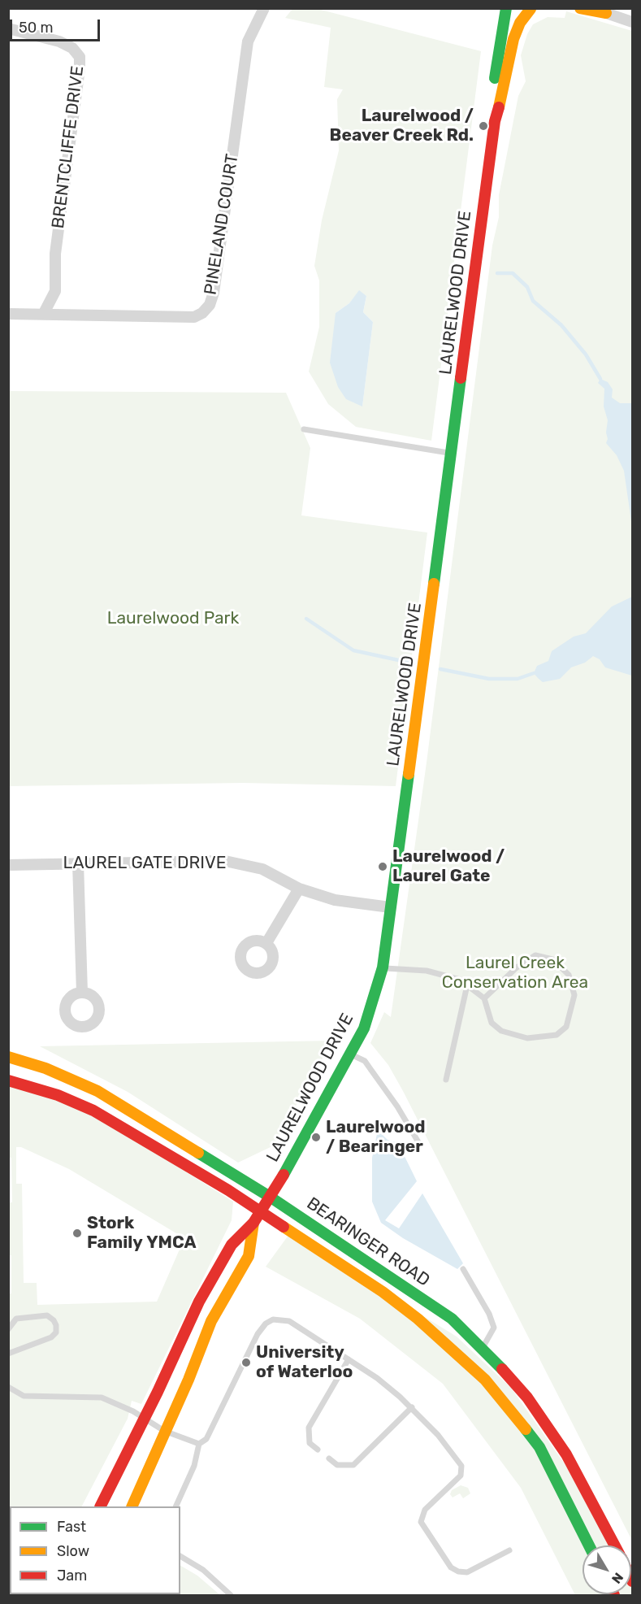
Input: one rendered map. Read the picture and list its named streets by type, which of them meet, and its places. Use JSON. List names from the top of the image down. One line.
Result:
{"streets":{"street":["BRENTCLIFFE DRIVE","PINELAND COURT","LAURELWOOD DRIVE","LAUREL GATE DRIVE","BEARINGER ROAD"]},"crossings":[["BRENTCLIFFE DRIVE","PINELAND COURT"],["LAURELWOOD DRIVE","LAUREL GATE DRIVE"],["LAURELWOOD DRIVE","BEARINGER ROAD"]],"parks":["Laurelwood Park","Laurel Creek Conservation Area"],"places":["Laurelwood / Beaver Creek Rd.","Laurelwood / Laurel Gate","Laurelwood / Bearinger","Stork Family YMCA","University of Waterloo"],"legend":["Fast","Slow","Jam"],"scale_bar":"50 m","north":"bottom right"}
